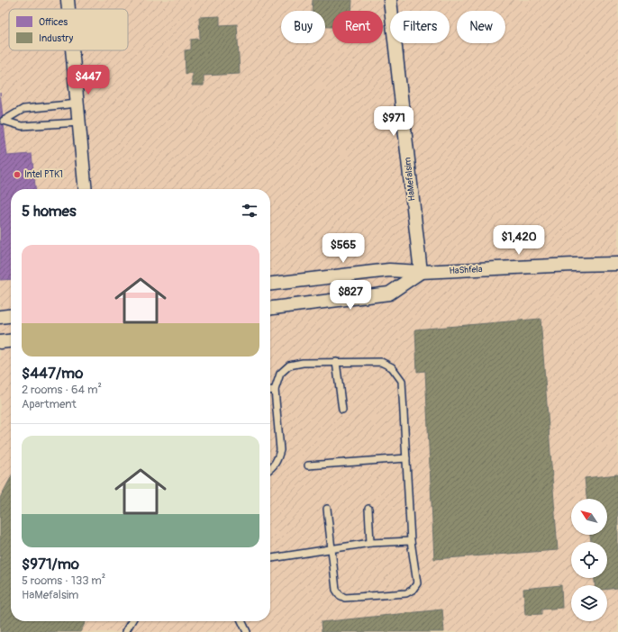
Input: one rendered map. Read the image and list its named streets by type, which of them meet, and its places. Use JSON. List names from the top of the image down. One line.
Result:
{"streets":{"street":["HaMefalsim","HaShfela"]},"crossings":[["HaMefalsim","HaShfela"]],"places":["Intel PTK1"],"legend":["Offices","Industry"],"north":"top left","page":{"chip":["Buy","Rent","Filters","New"],"price":["$447","$971","$1,420","$565","$827"],"heading":"5 homes","list":[{"name":"$447/mo","note":"2 rooms · 64 m² · Apartment"},{"name":"$971/mo","note":"5 rooms · 133 m² · HaMefalsim"}]}}
